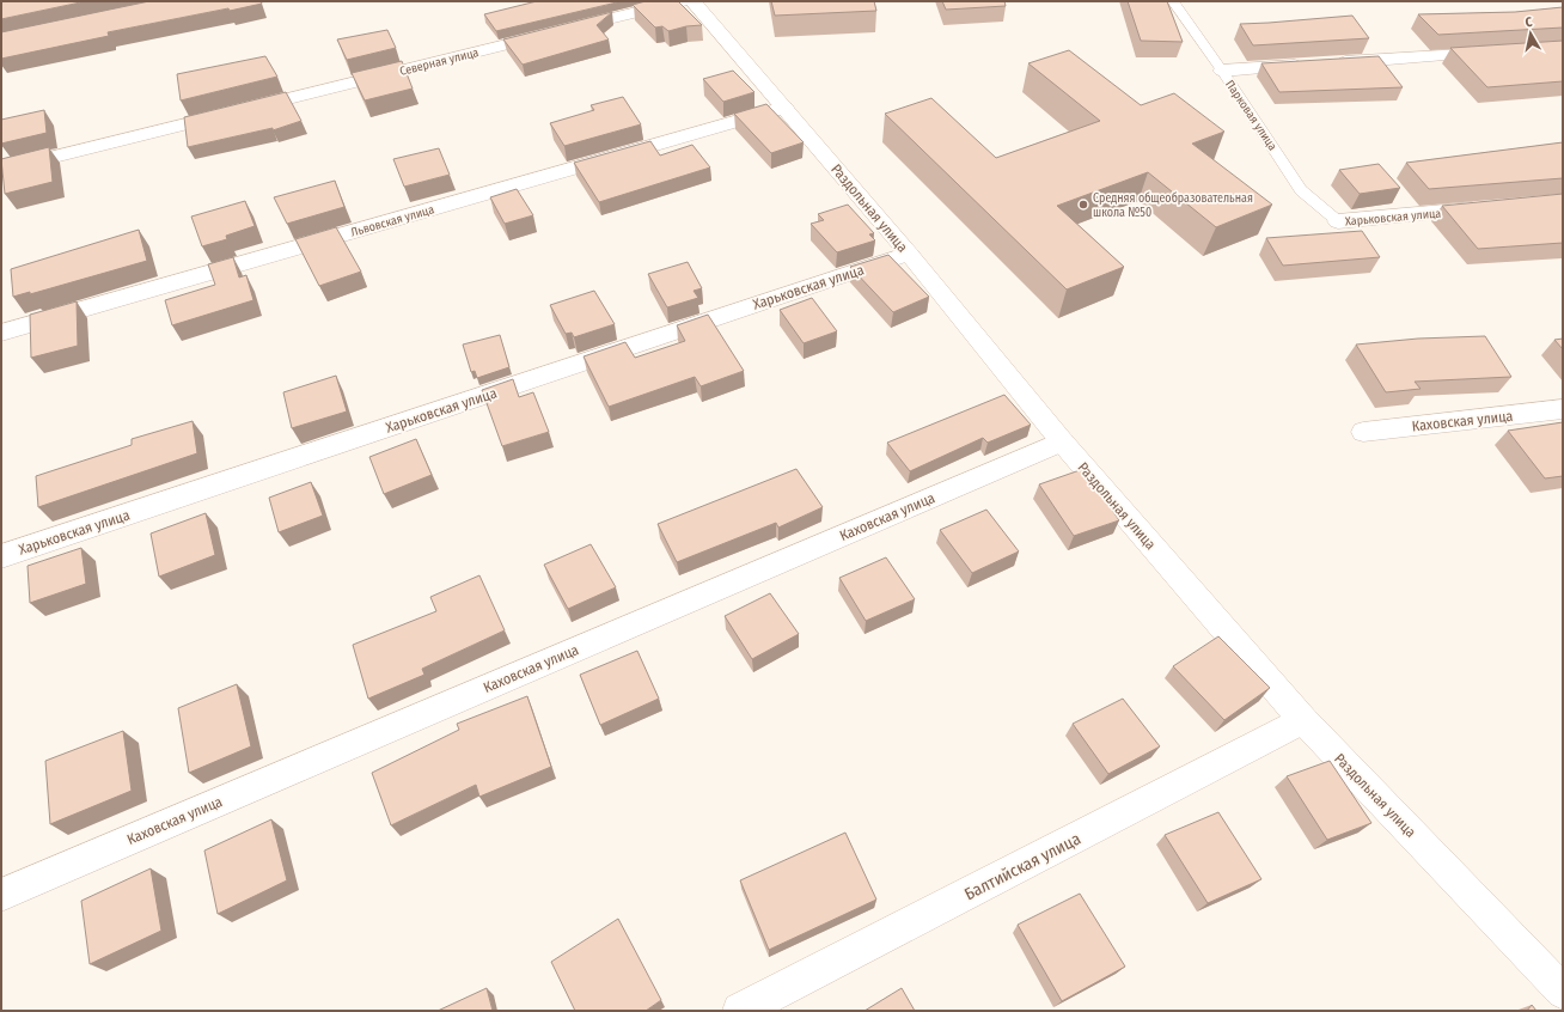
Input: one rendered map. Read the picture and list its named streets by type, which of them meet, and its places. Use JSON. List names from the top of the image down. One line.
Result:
{"streets":{"street":["Северная улица","Раздольная улица","Харьковская улица","Львовская улица","Каховская улица","Балтийская улица"],"lane":["Парковая улица"]},"crossings":[["Парковая улица","Харьковская улица"],["Раздольная улица","Харьковская улица"],["Раздольная улица","Львовская улица"],["Раздольная улица","Каховская улица"],["Раздольная улица","Балтийская улица"]],"places":["Средняя общеобразовательная школа №50"],"north":"top"}
